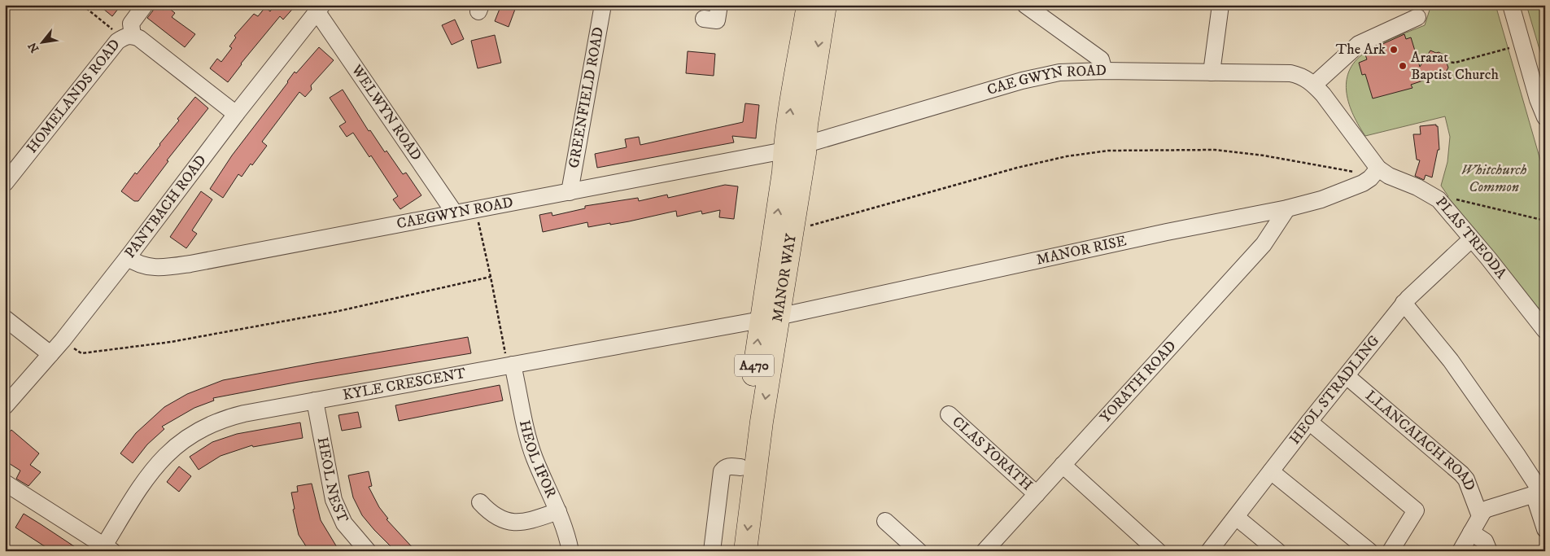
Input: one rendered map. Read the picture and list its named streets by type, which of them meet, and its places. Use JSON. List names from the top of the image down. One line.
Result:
{"streets":{"highway":["MANOR WAY","A470"],"street":["CAE GWYN ROAD","HOMELANDS ROAD","GREENFIELD ROAD","WELWYN ROAD","PANTBACH ROAD","CAEGWYN ROAD","PLAS TREODA","MANOR RISE","YORATH ROAD","KYLE CRESCENT","HEOL STRADLING","LLANCAIACH ROAD","CLAS YORATH","HEOL IFOR","HEOL NEST"]},"crossings":[["CAE GWYN ROAD","CAEGWYN ROAD"],["CAE GWYN ROAD","PLAS TREODA"],["CAE GWYN ROAD","MANOR RISE"],["CAE GWYN ROAD","MANOR WAY"],["HOMELANDS ROAD","PANTBACH ROAD"],["GREENFIELD ROAD","CAEGWYN ROAD"],["WELWYN ROAD","PANTBACH ROAD"],["WELWYN ROAD","CAEGWYN ROAD"],["PANTBACH ROAD","CAEGWYN ROAD"],["CAEGWYN ROAD","MANOR WAY"],["PLAS TREODA","MANOR RISE"],["PLAS TREODA","HEOL STRADLING"],["MANOR RISE","MANOR WAY"],["MANOR RISE","YORATH ROAD"],["MANOR RISE","KYLE CRESCENT"],["MANOR WAY","KYLE CRESCENT"],["YORATH ROAD","CLAS YORATH"],["KYLE CRESCENT","HEOL IFOR"],["KYLE CRESCENT","HEOL NEST"],["HEOL STRADLING","LLANCAIACH ROAD"]],"parks":["Whitchurch Common"],"places":["The Ark","Ararat Baptist Church"],"north":"bottom left"}
